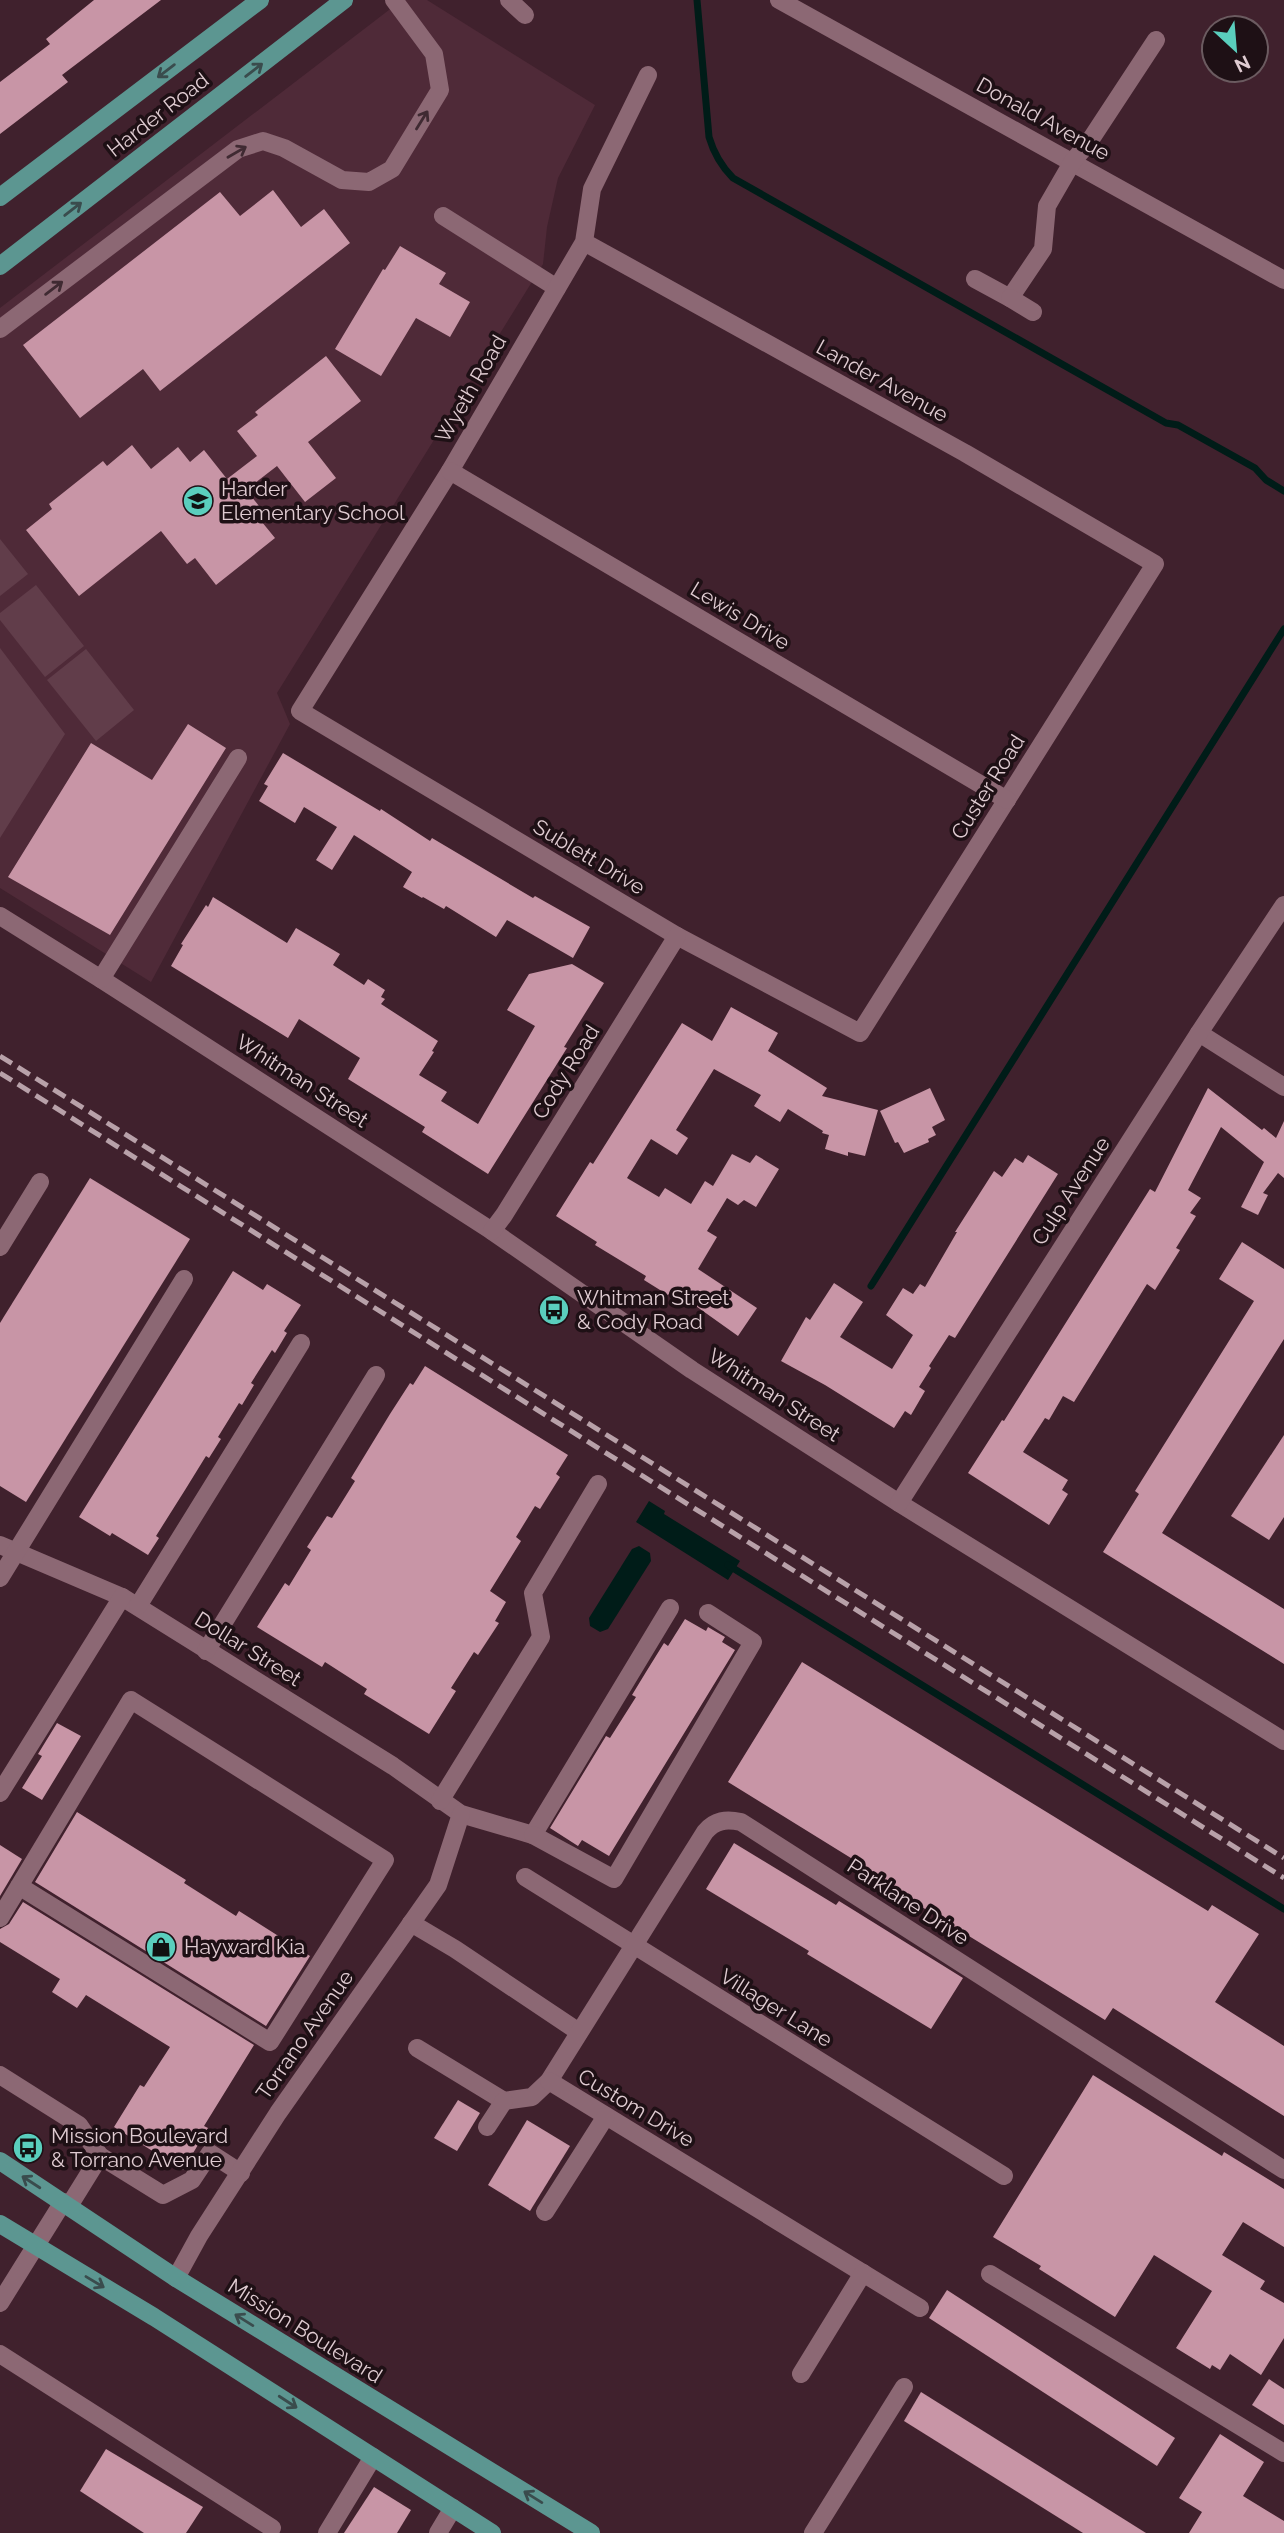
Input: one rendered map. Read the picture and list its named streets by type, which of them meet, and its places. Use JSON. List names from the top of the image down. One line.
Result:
{"streets":{"main road":["Harder Road","Mission Boulevard"],"street":["Donald Avenue","Lander Avenue","Wyeth Road","Lewis Drive","Custer Road","Sublett Drive","Cody Road","Whitman Street","Culp Avenue","Dollar Street","Parklane Drive","Villager Lane","Torrano Avenue","Custom Drive"]},"crossings":[["Lander Avenue","Wyeth Road"],["Lander Avenue","Custer Road"],["Wyeth Road","Lewis Drive"],["Wyeth Road","Sublett Drive"],["Lewis Drive","Custer Road"],["Custer Road","Sublett Drive"],["Sublett Drive","Cody Road"],["Cody Road","Whitman Street"],["Whitman Street","Culp Avenue"],["Dollar Street","Torrano Avenue"],["Parklane Drive","Villager Lane"],["Parklane Drive","Custom Drive"],["Torrano Avenue","Mission Boulevard"]],"places":{"school or university":["Harder Elementary School"],"bus stop":["Whitman Street & Cody Road","Mission Boulevard & Torrano Avenue"],"shop":["Hayward Kia"]},"north":"bottom right"}
